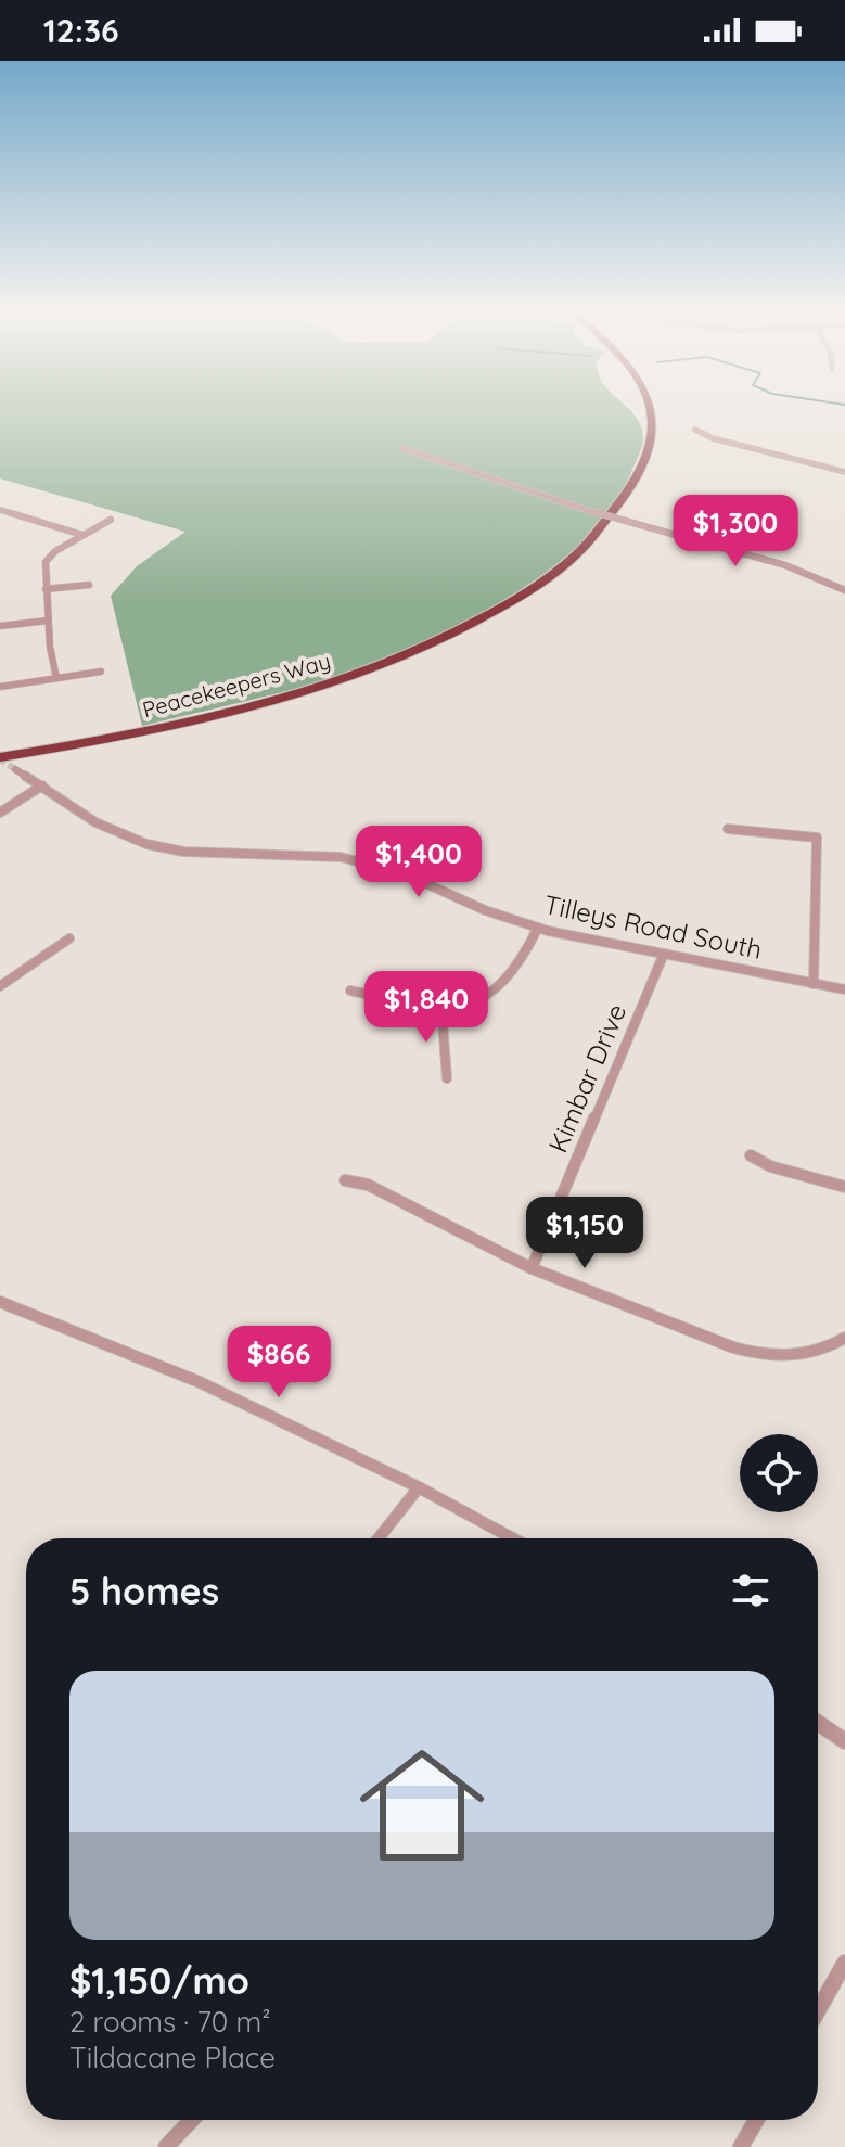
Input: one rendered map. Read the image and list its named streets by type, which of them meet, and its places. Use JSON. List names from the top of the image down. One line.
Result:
{"streets":{"highway":["Peacekeepers Way"],"street":["Tilleys Road South","Kimbar Drive"]},"crossings":[["Tilleys Road South","Kimbar Drive"]],"page":{"status":"12:36","price":["$1,300","$1,400","$1,840","$1,150","$866"],"heading":"5 homes","list":[{"name":"$1,150/mo","note":"2 rooms · 70 m² · Tildacane Place"}]}}
